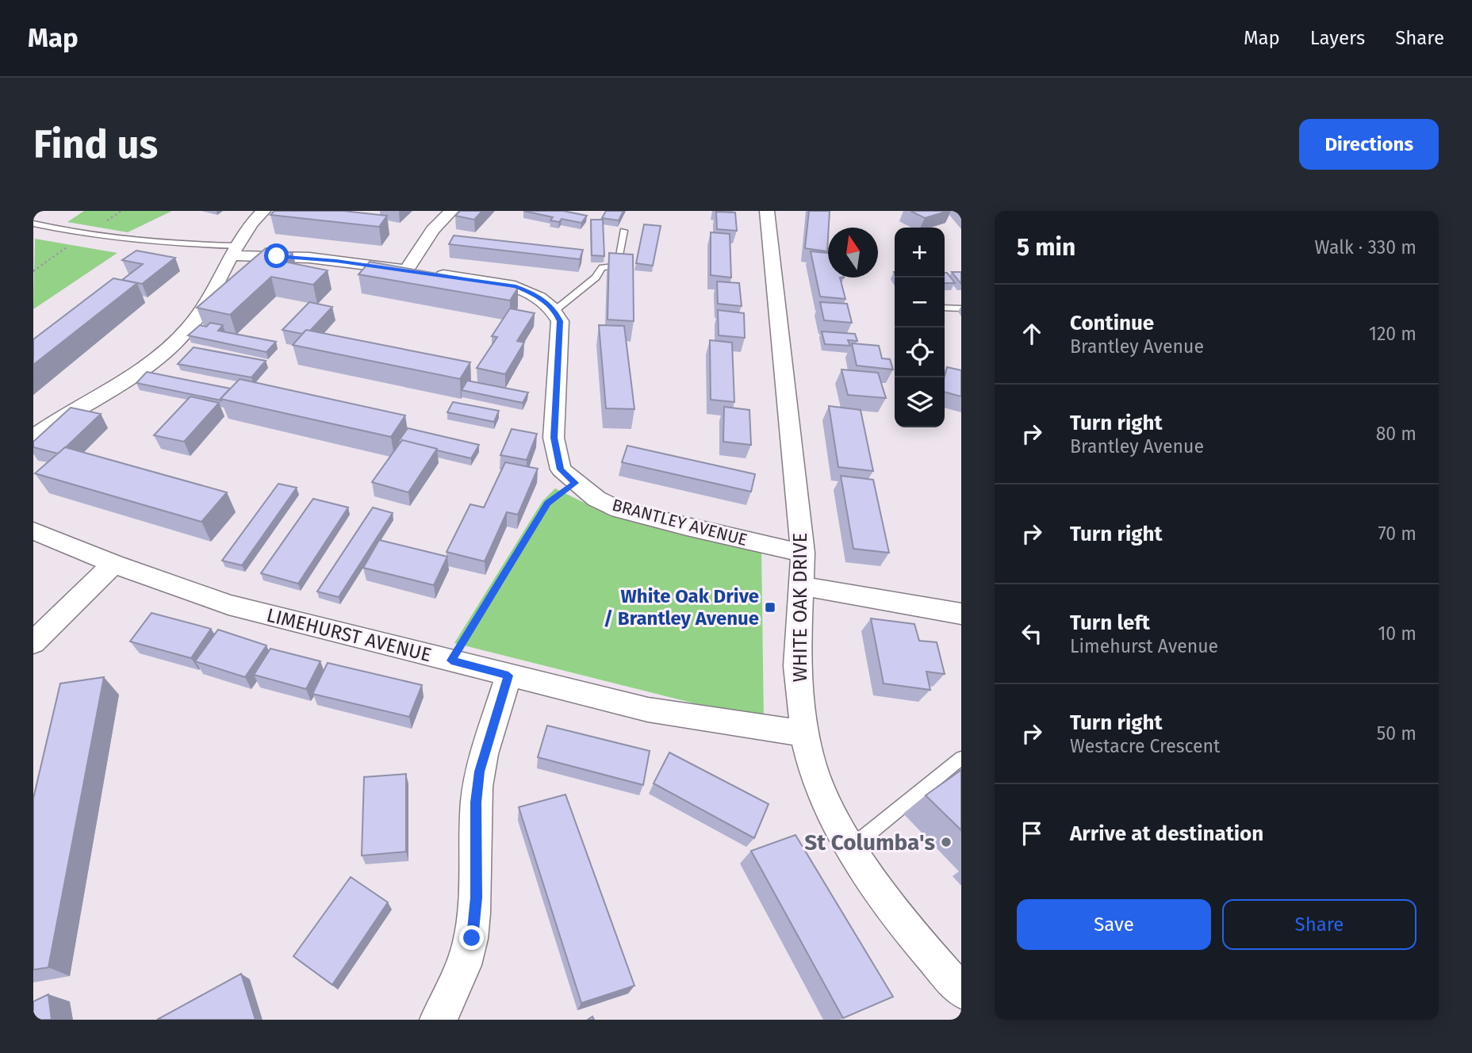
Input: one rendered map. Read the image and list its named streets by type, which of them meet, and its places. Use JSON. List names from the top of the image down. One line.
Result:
{"streets":{"street":["BRANTLEY AVENUE","WHITE OAK DRIVE","LIMEHURST AVENUE"]},"crossings":[["BRANTLEY AVENUE","WHITE OAK DRIVE"],["WHITE OAK DRIVE","LIMEHURST AVENUE"]],"places":{"transit":["White Oak Drive / Brantley Avenue"],"other":["St Columba's"]},"north":"top","page":{"header":"Map","nav":["Map","Layers","Share"],"buttons":["Directions",["Save","Share"]],"title":"Find us","heading":["5 min","Walk · 330 m"],"map_buttons":["+","−"],"list":[["Continue","Brantley Avenue","120 m"],["Turn right","Brantley Avenue","80 m"],["Turn right","70 m"],["Turn left","Limehurst Avenue","10 m"],["Turn right","Westacre Crescent","50 m"],"Arrive at destination"]}}
